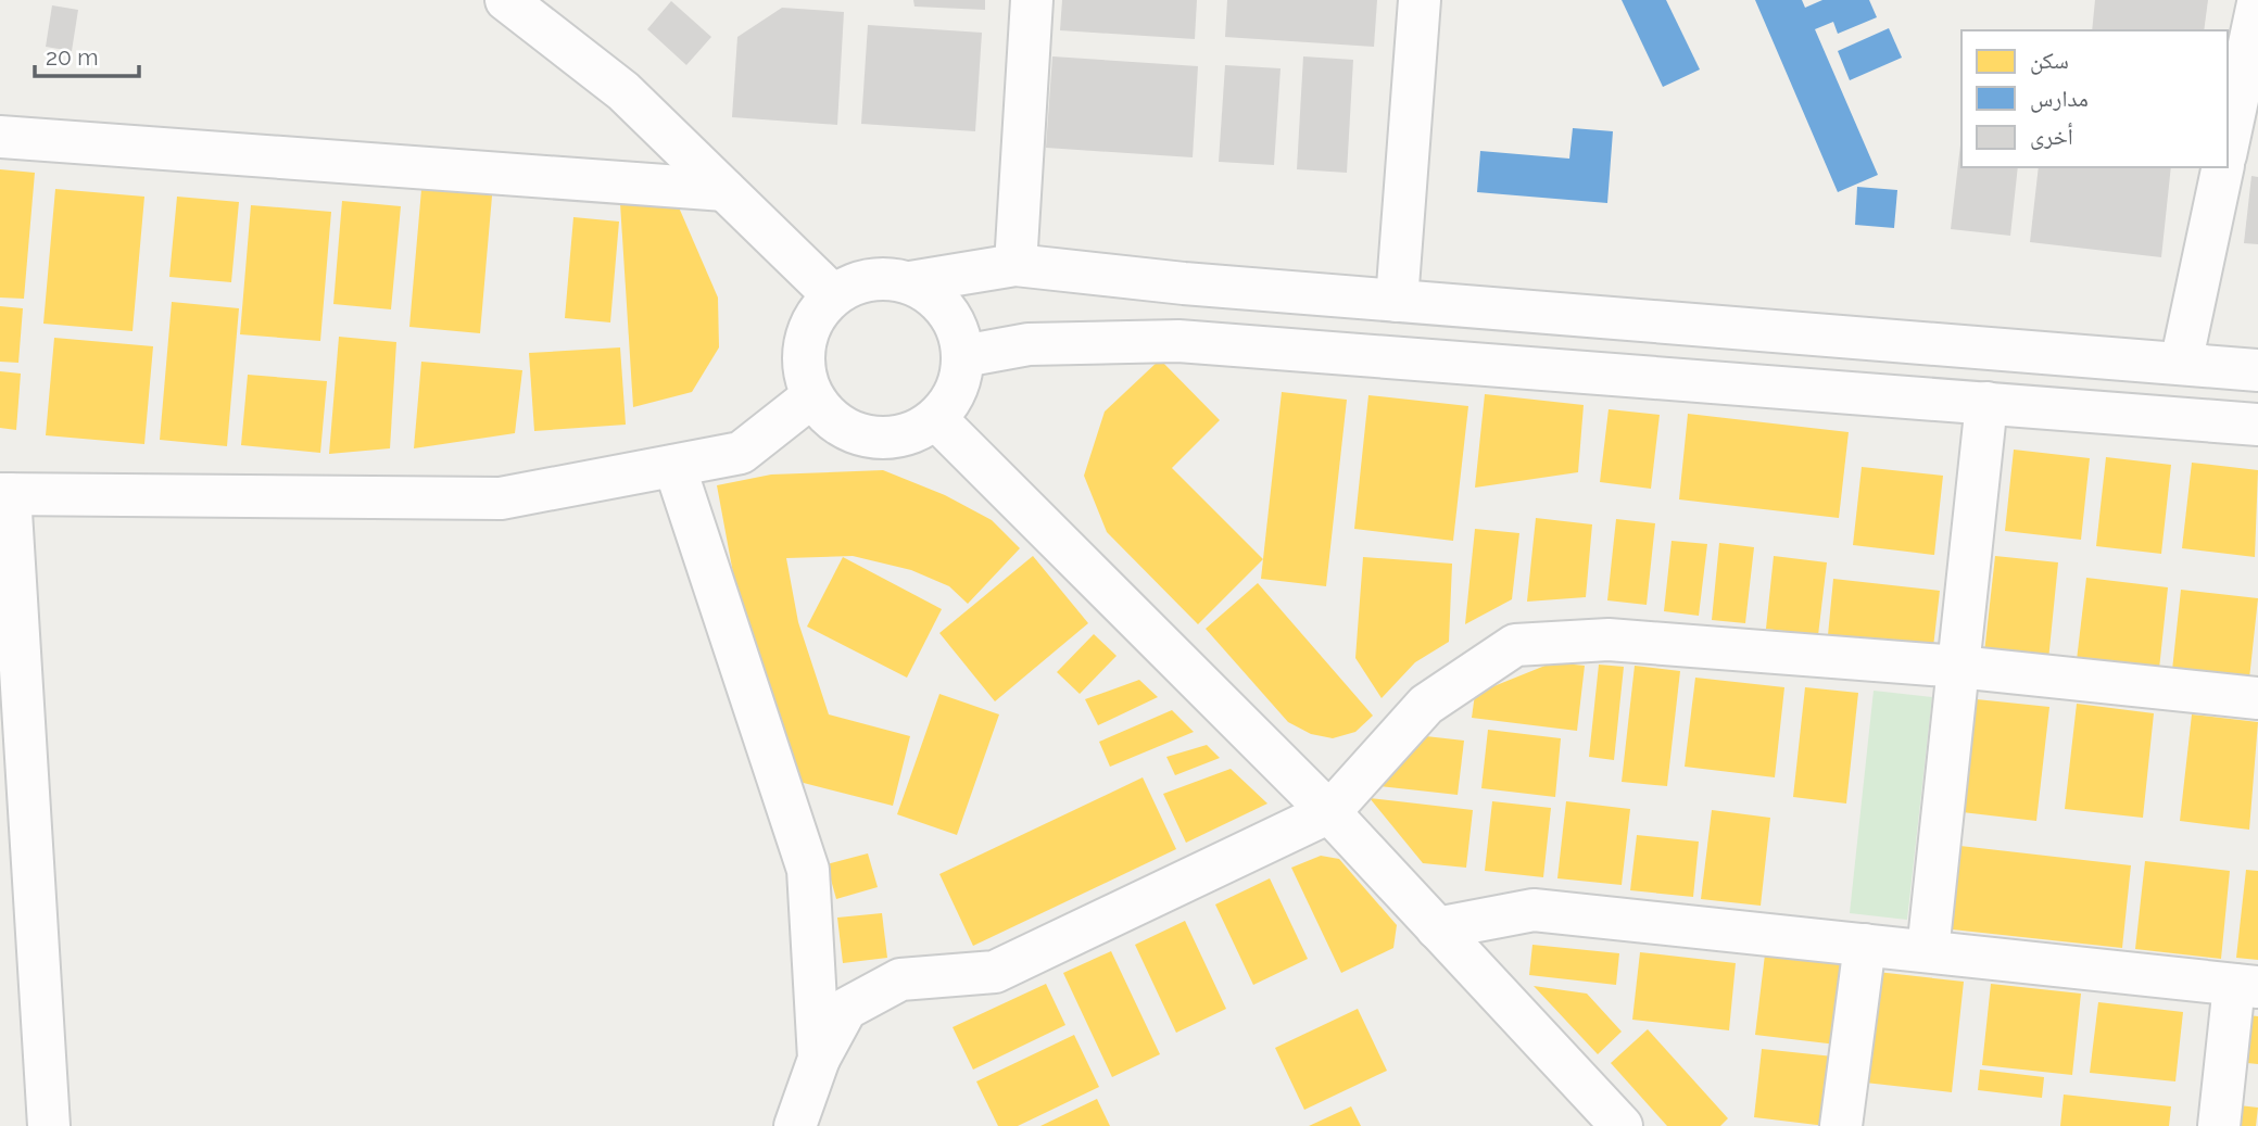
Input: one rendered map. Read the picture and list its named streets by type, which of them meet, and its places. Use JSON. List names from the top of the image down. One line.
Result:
{"legend":["سكن","مدارس","أخرى"],"scale_bar":"20 m"}
